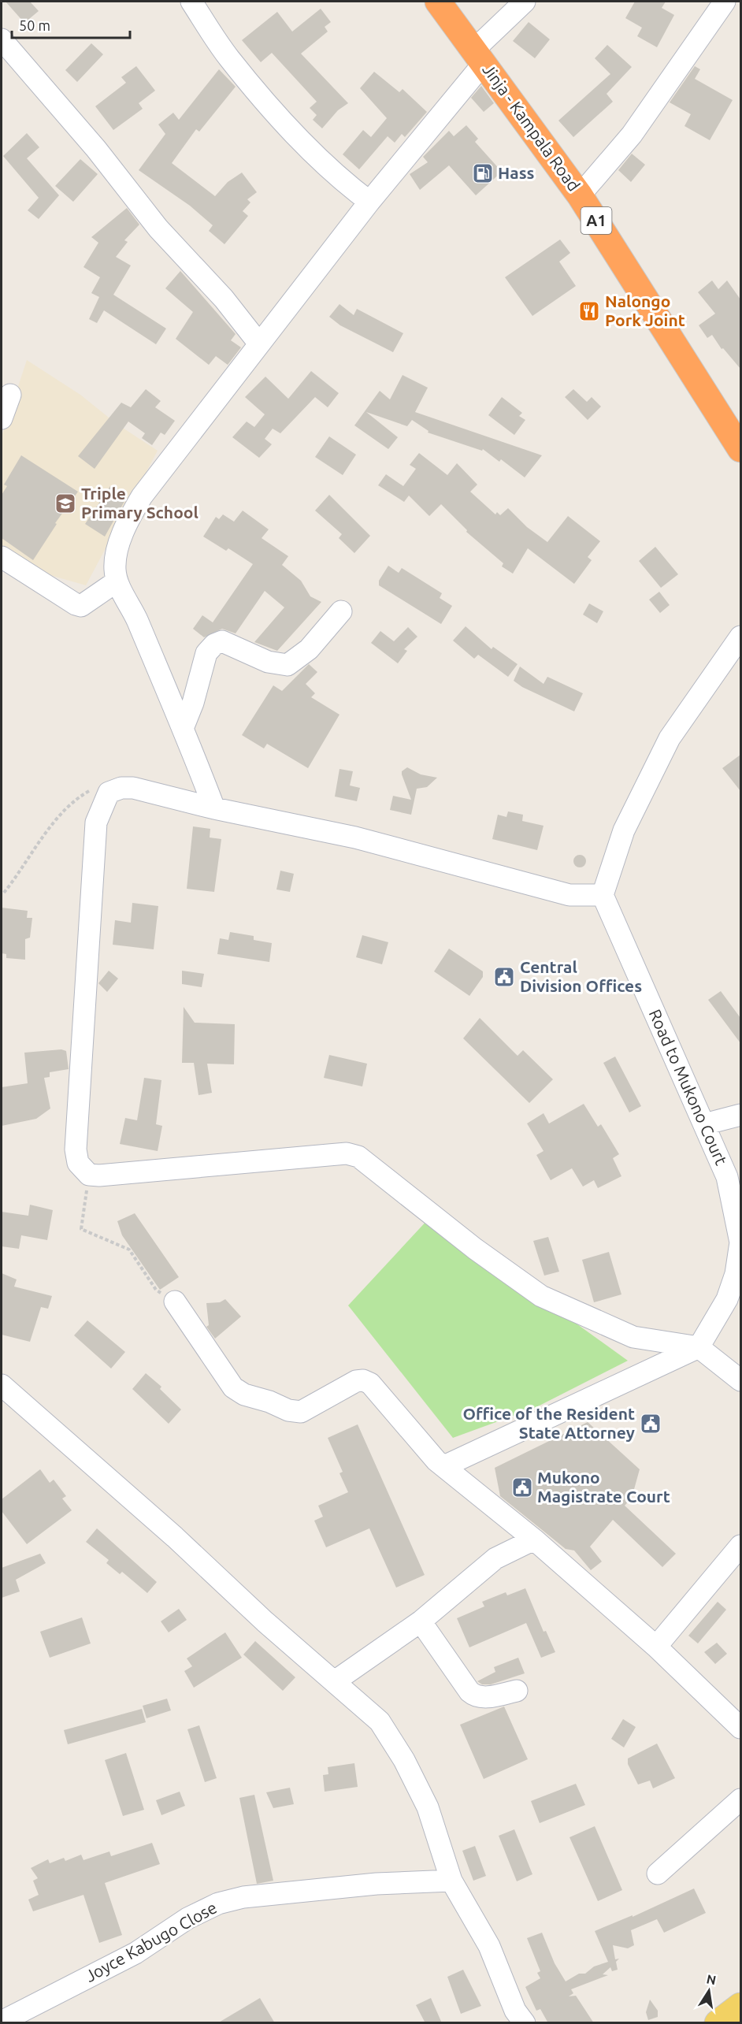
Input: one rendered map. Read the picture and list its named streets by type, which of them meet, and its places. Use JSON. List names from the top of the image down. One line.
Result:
{"streets":{"highway":["Jinja - Kampala Road","A1"],"street":["Road to Mukono Court","Joyce Kabugo Close"]},"places":{"fuel station":["Hass"],"restaurant":["Nalongo Pork Joint"],"school or university":["Triple Primary School"],"public building":["Central Division Offices","Office of the Resident State Attorney","Mukono Magistrate Court"]},"scale_bar":"50 m","north":"top"}
